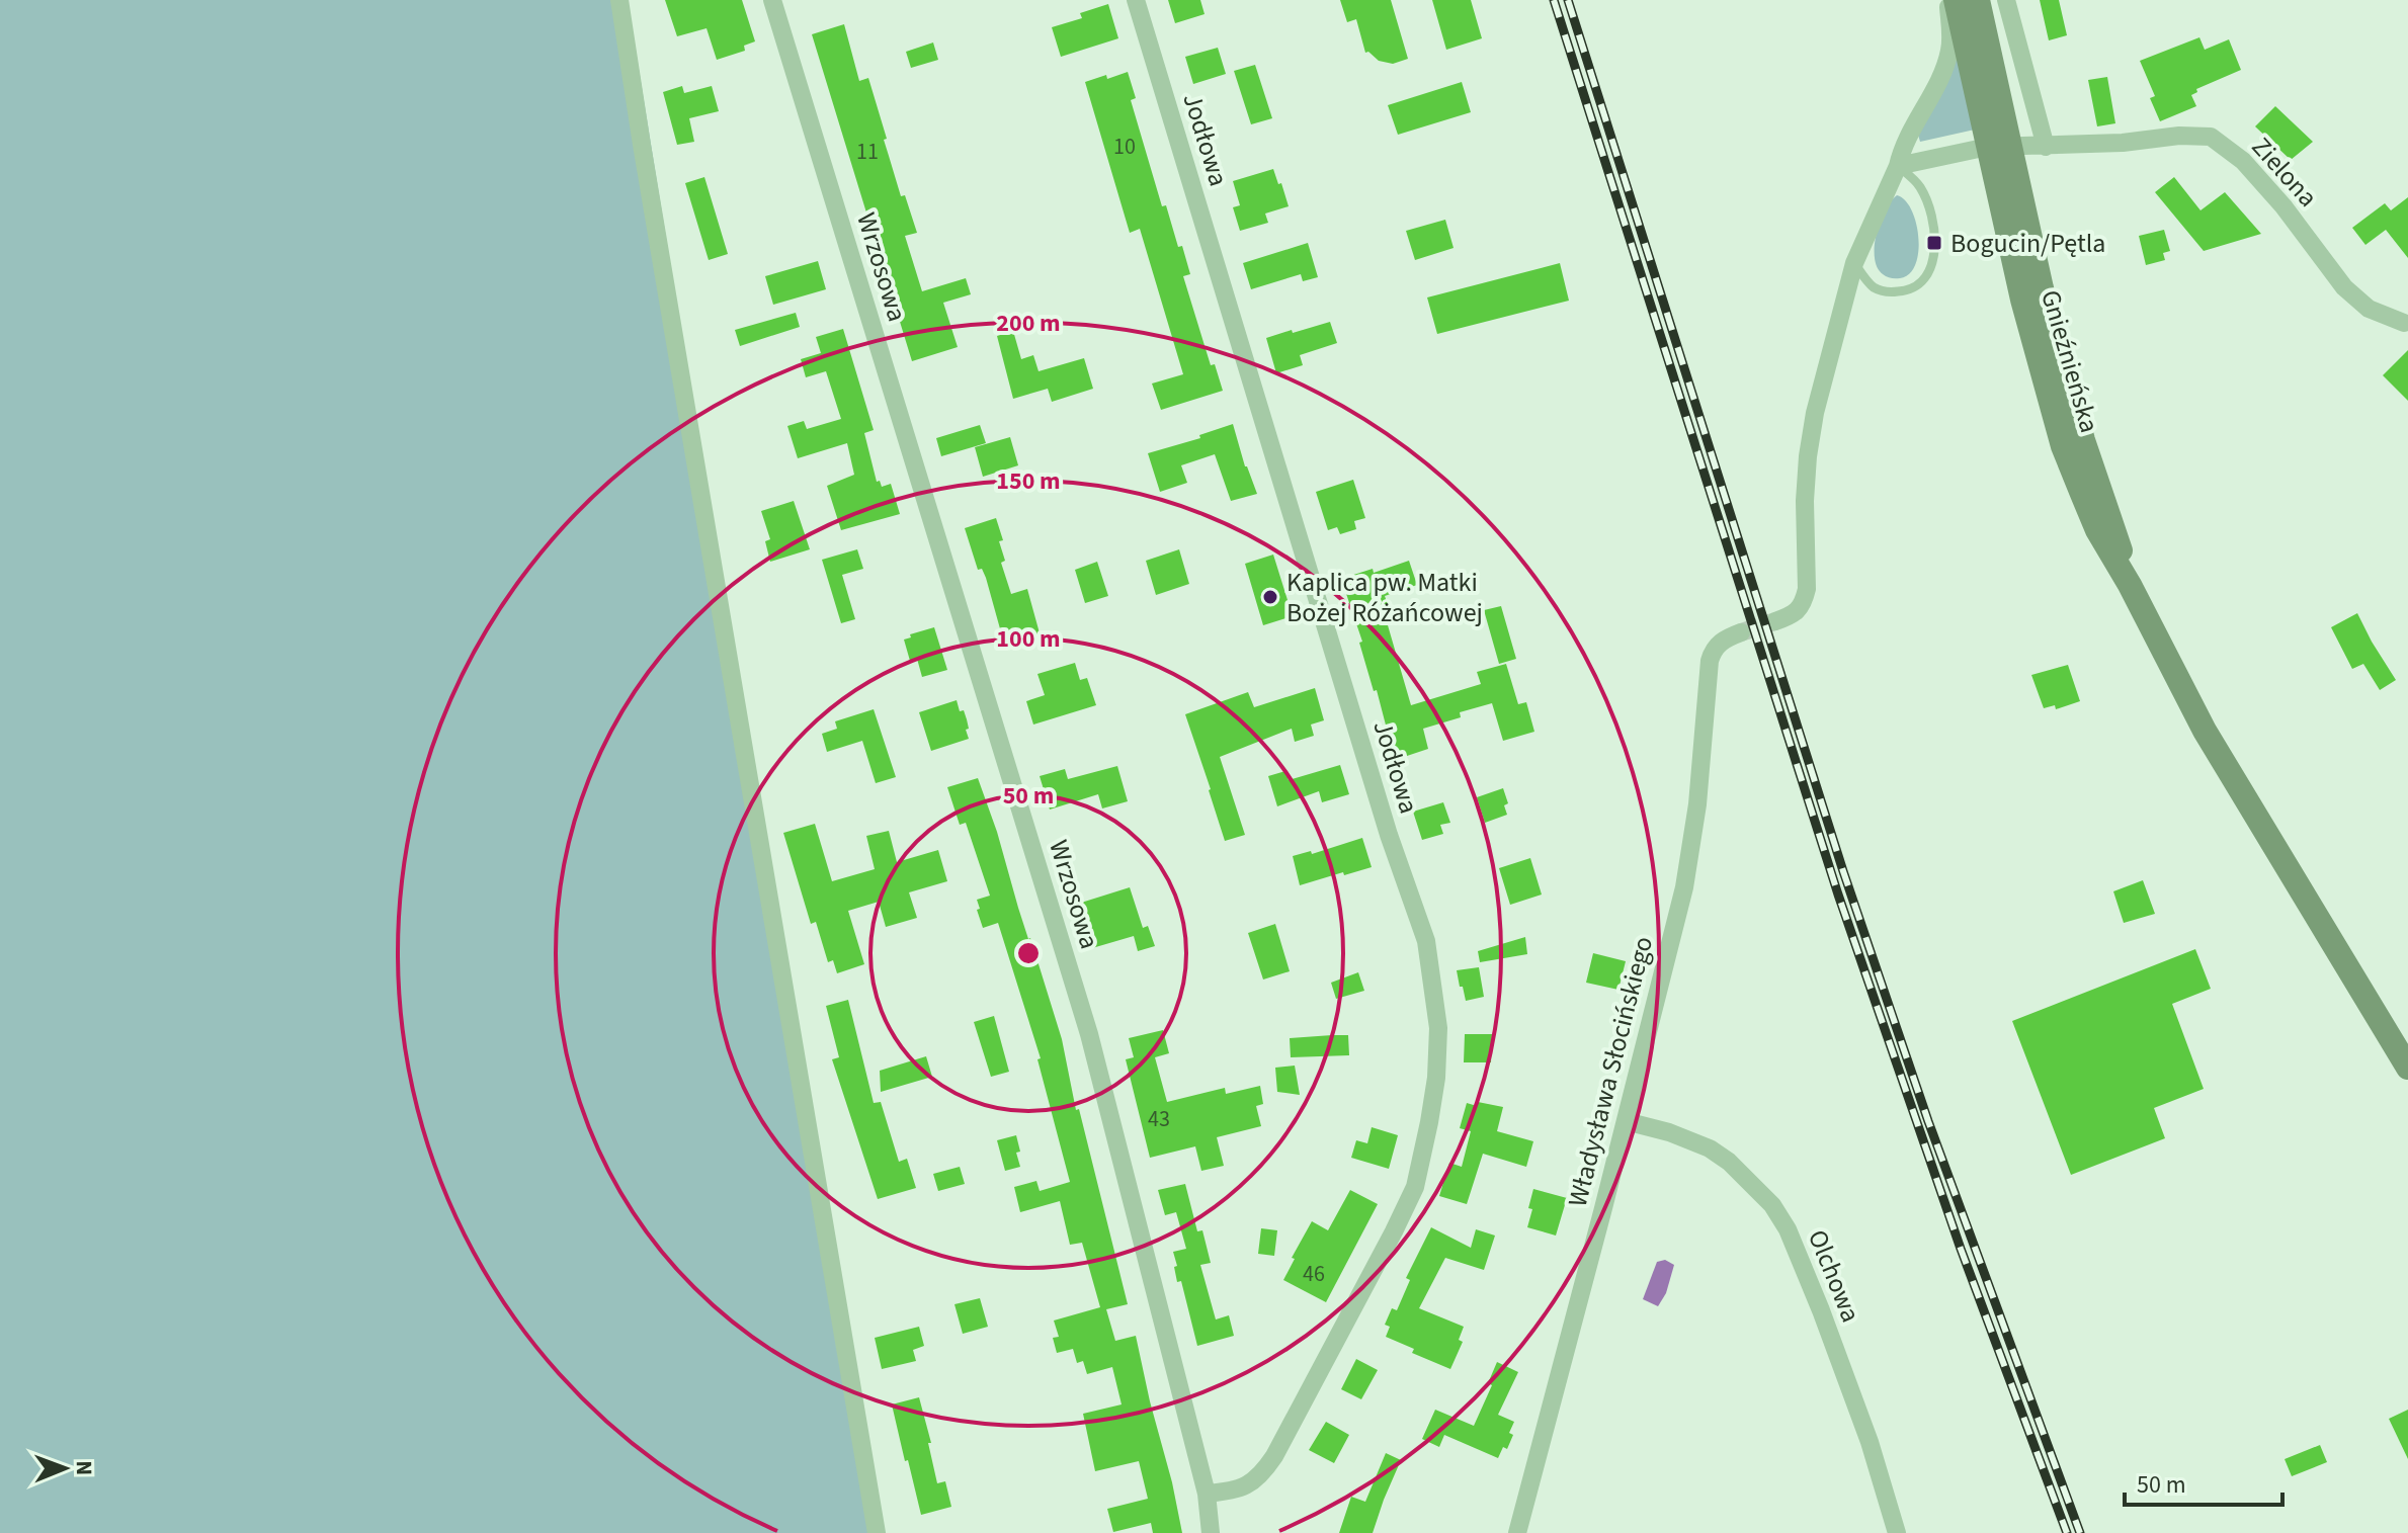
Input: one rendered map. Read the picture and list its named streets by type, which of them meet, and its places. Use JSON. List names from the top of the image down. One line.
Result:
{"streets":{"main road":["Gnieźnieńska"],"street":["Jodłowa","Zielona","Wrzosowa","Władysława Słocińskiego","Olchowa"]},"crossings":[["Jodłowa","Wrzosowa"],["Zielona","Gnieźnieńska"],["Władysława Słocińskiego","Olchowa"]],"places":{"transit":["Bogucin/Pętla"],"other":["Kaplica pw. Matki Bożej Różańcowej"]},"house_numbers":["10","11","43","46"],"scale_bar":"50 m","north":"right","rings":["200 m","150 m","100 m","50 m"]}
